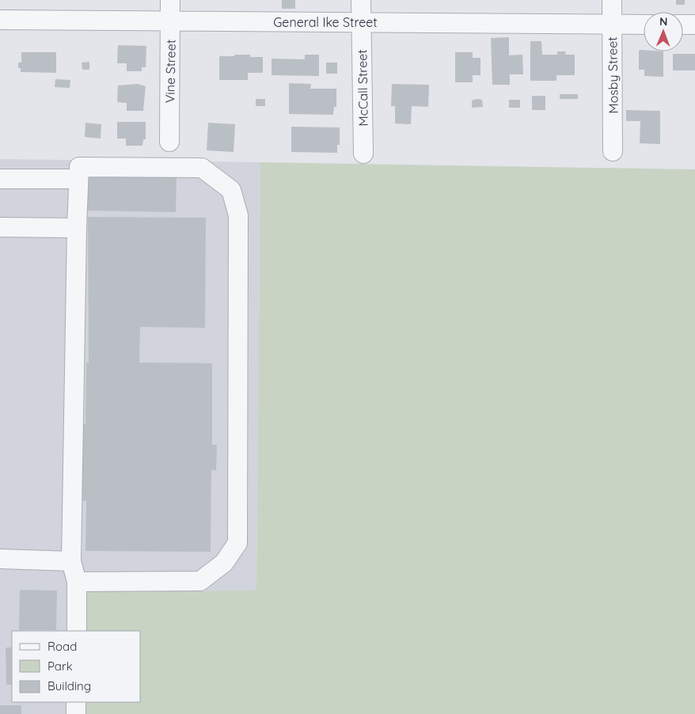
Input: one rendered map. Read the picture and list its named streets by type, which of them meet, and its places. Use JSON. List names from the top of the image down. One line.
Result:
{"streets":{"street":["General Ike Street","Vine Street","Mosby Street","McCall Street"]},"crossings":[["General Ike Street","Vine Street"],["General Ike Street","Mosby Street"],["General Ike Street","McCall Street"]],"legend":["Road","Park","Building"],"north":"top"}
